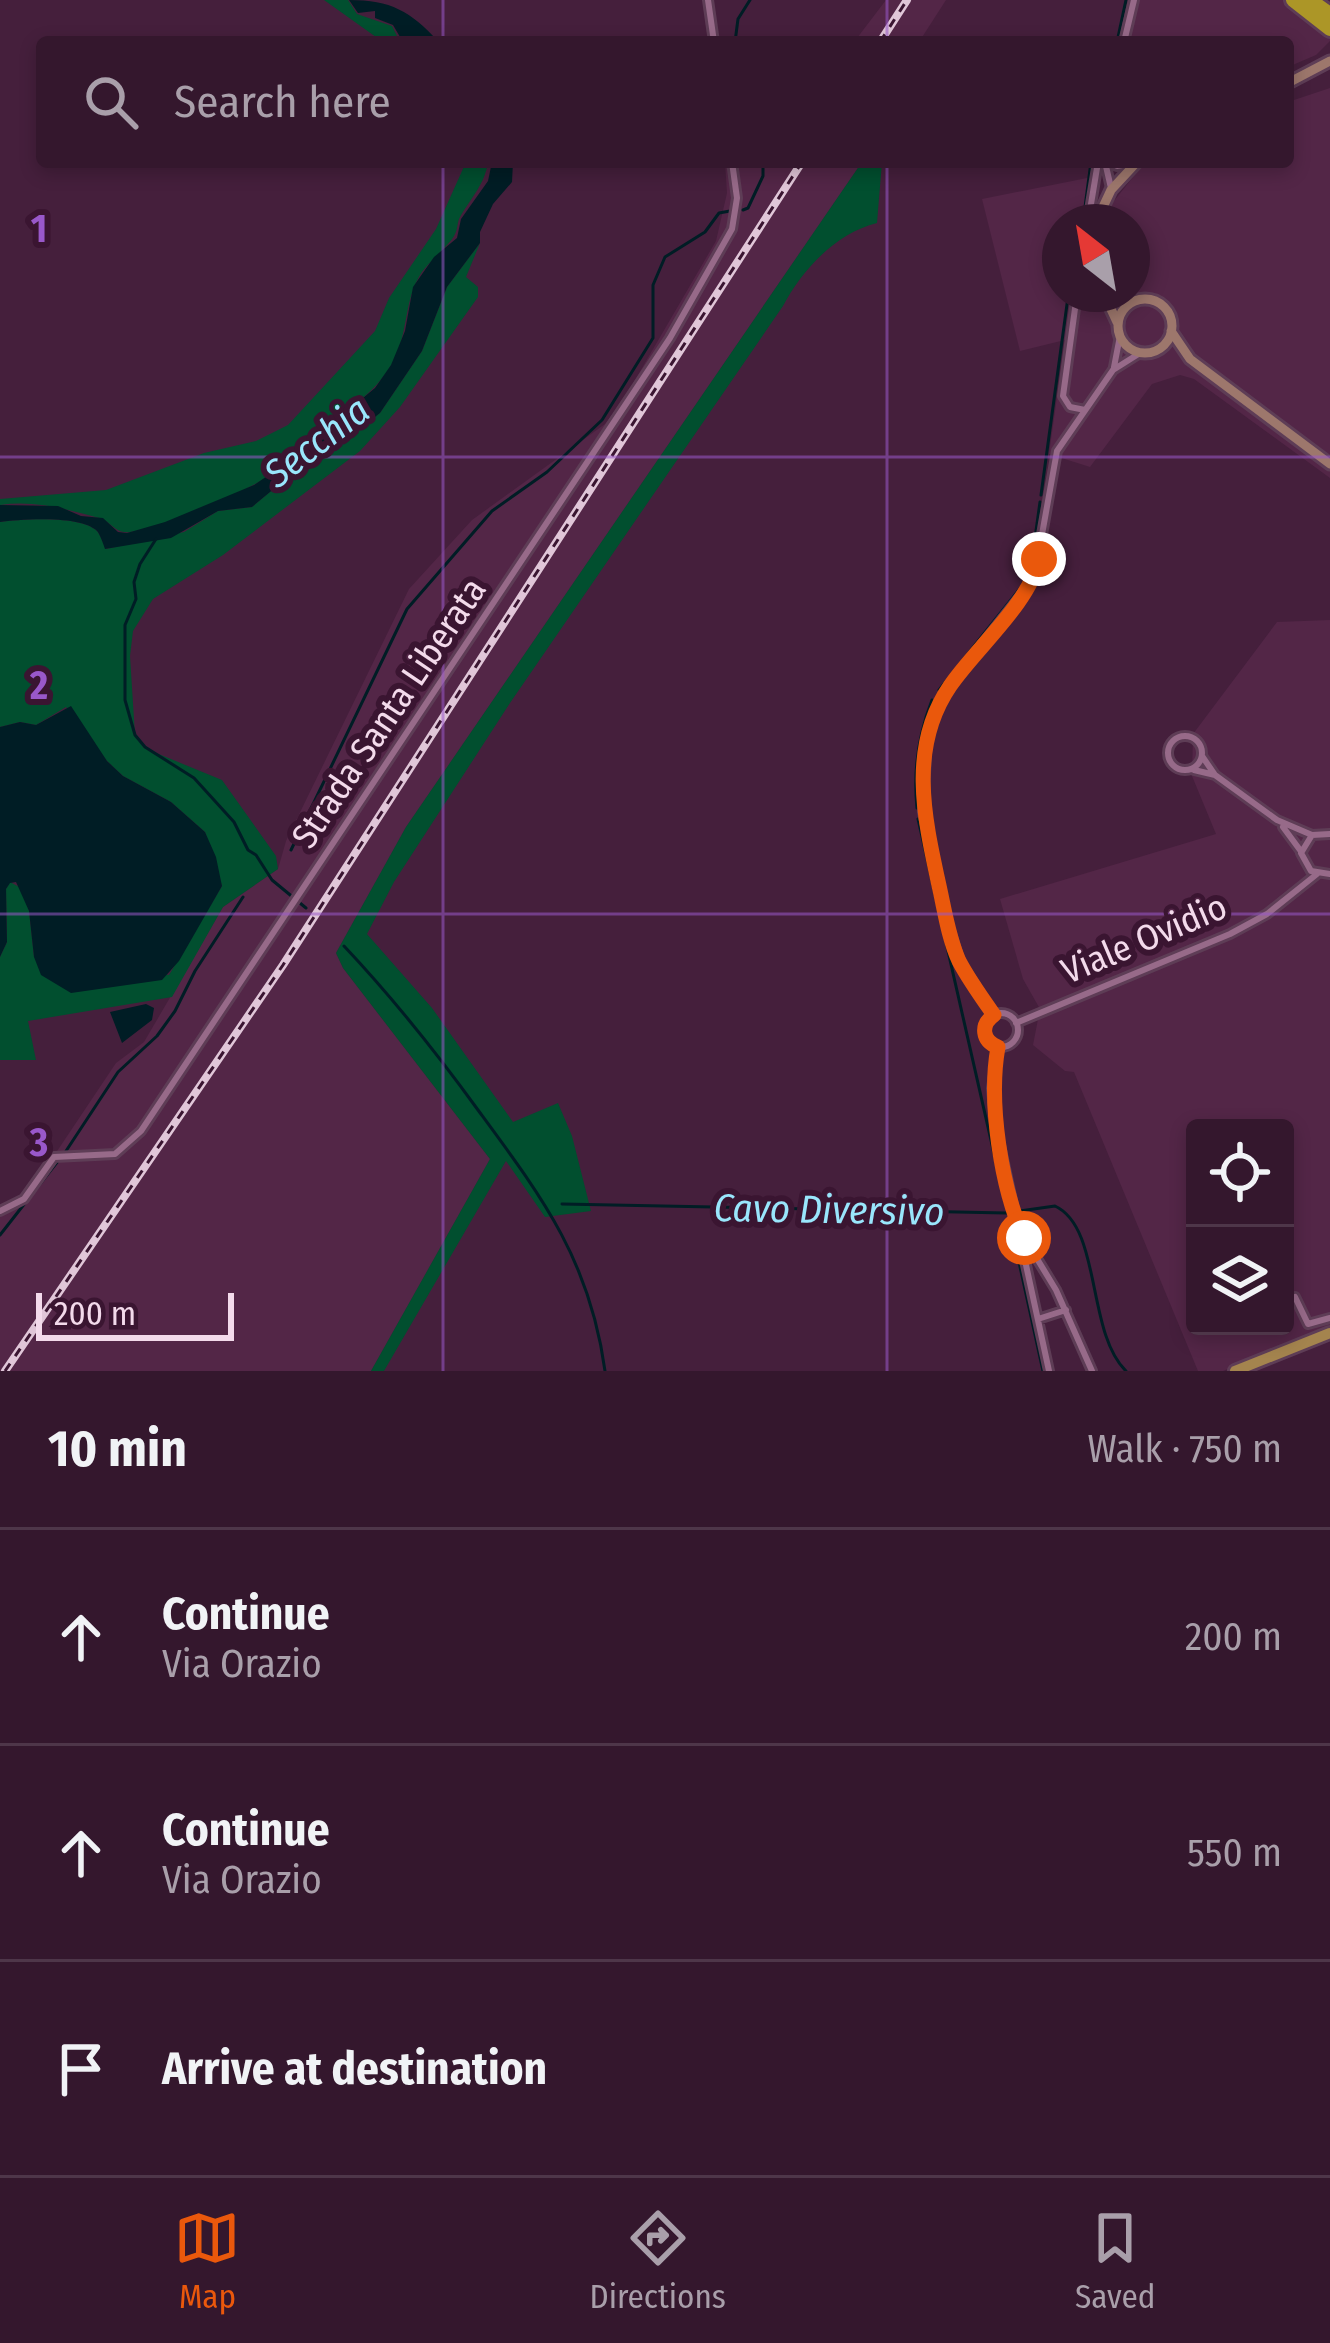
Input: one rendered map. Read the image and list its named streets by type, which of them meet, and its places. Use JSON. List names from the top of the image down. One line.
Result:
{"streets":{"street":["Strada Santa Liberata","Viale Ovidio"]},"water":["Secchia","Cavo Diversivo"],"scale_bar":"200 m","north":"top left","page":{"search":"Search here","scale":"200 m","heading":["10 min","Walk · 750 m"],"list":[["Continue","Via Orazio","200 m"],["Continue","Via Orazio","550 m"],"Arrive at destination"],"nav":["Map","Directions","Saved"]},"grid":{"rows":["1","2","3"]}}
